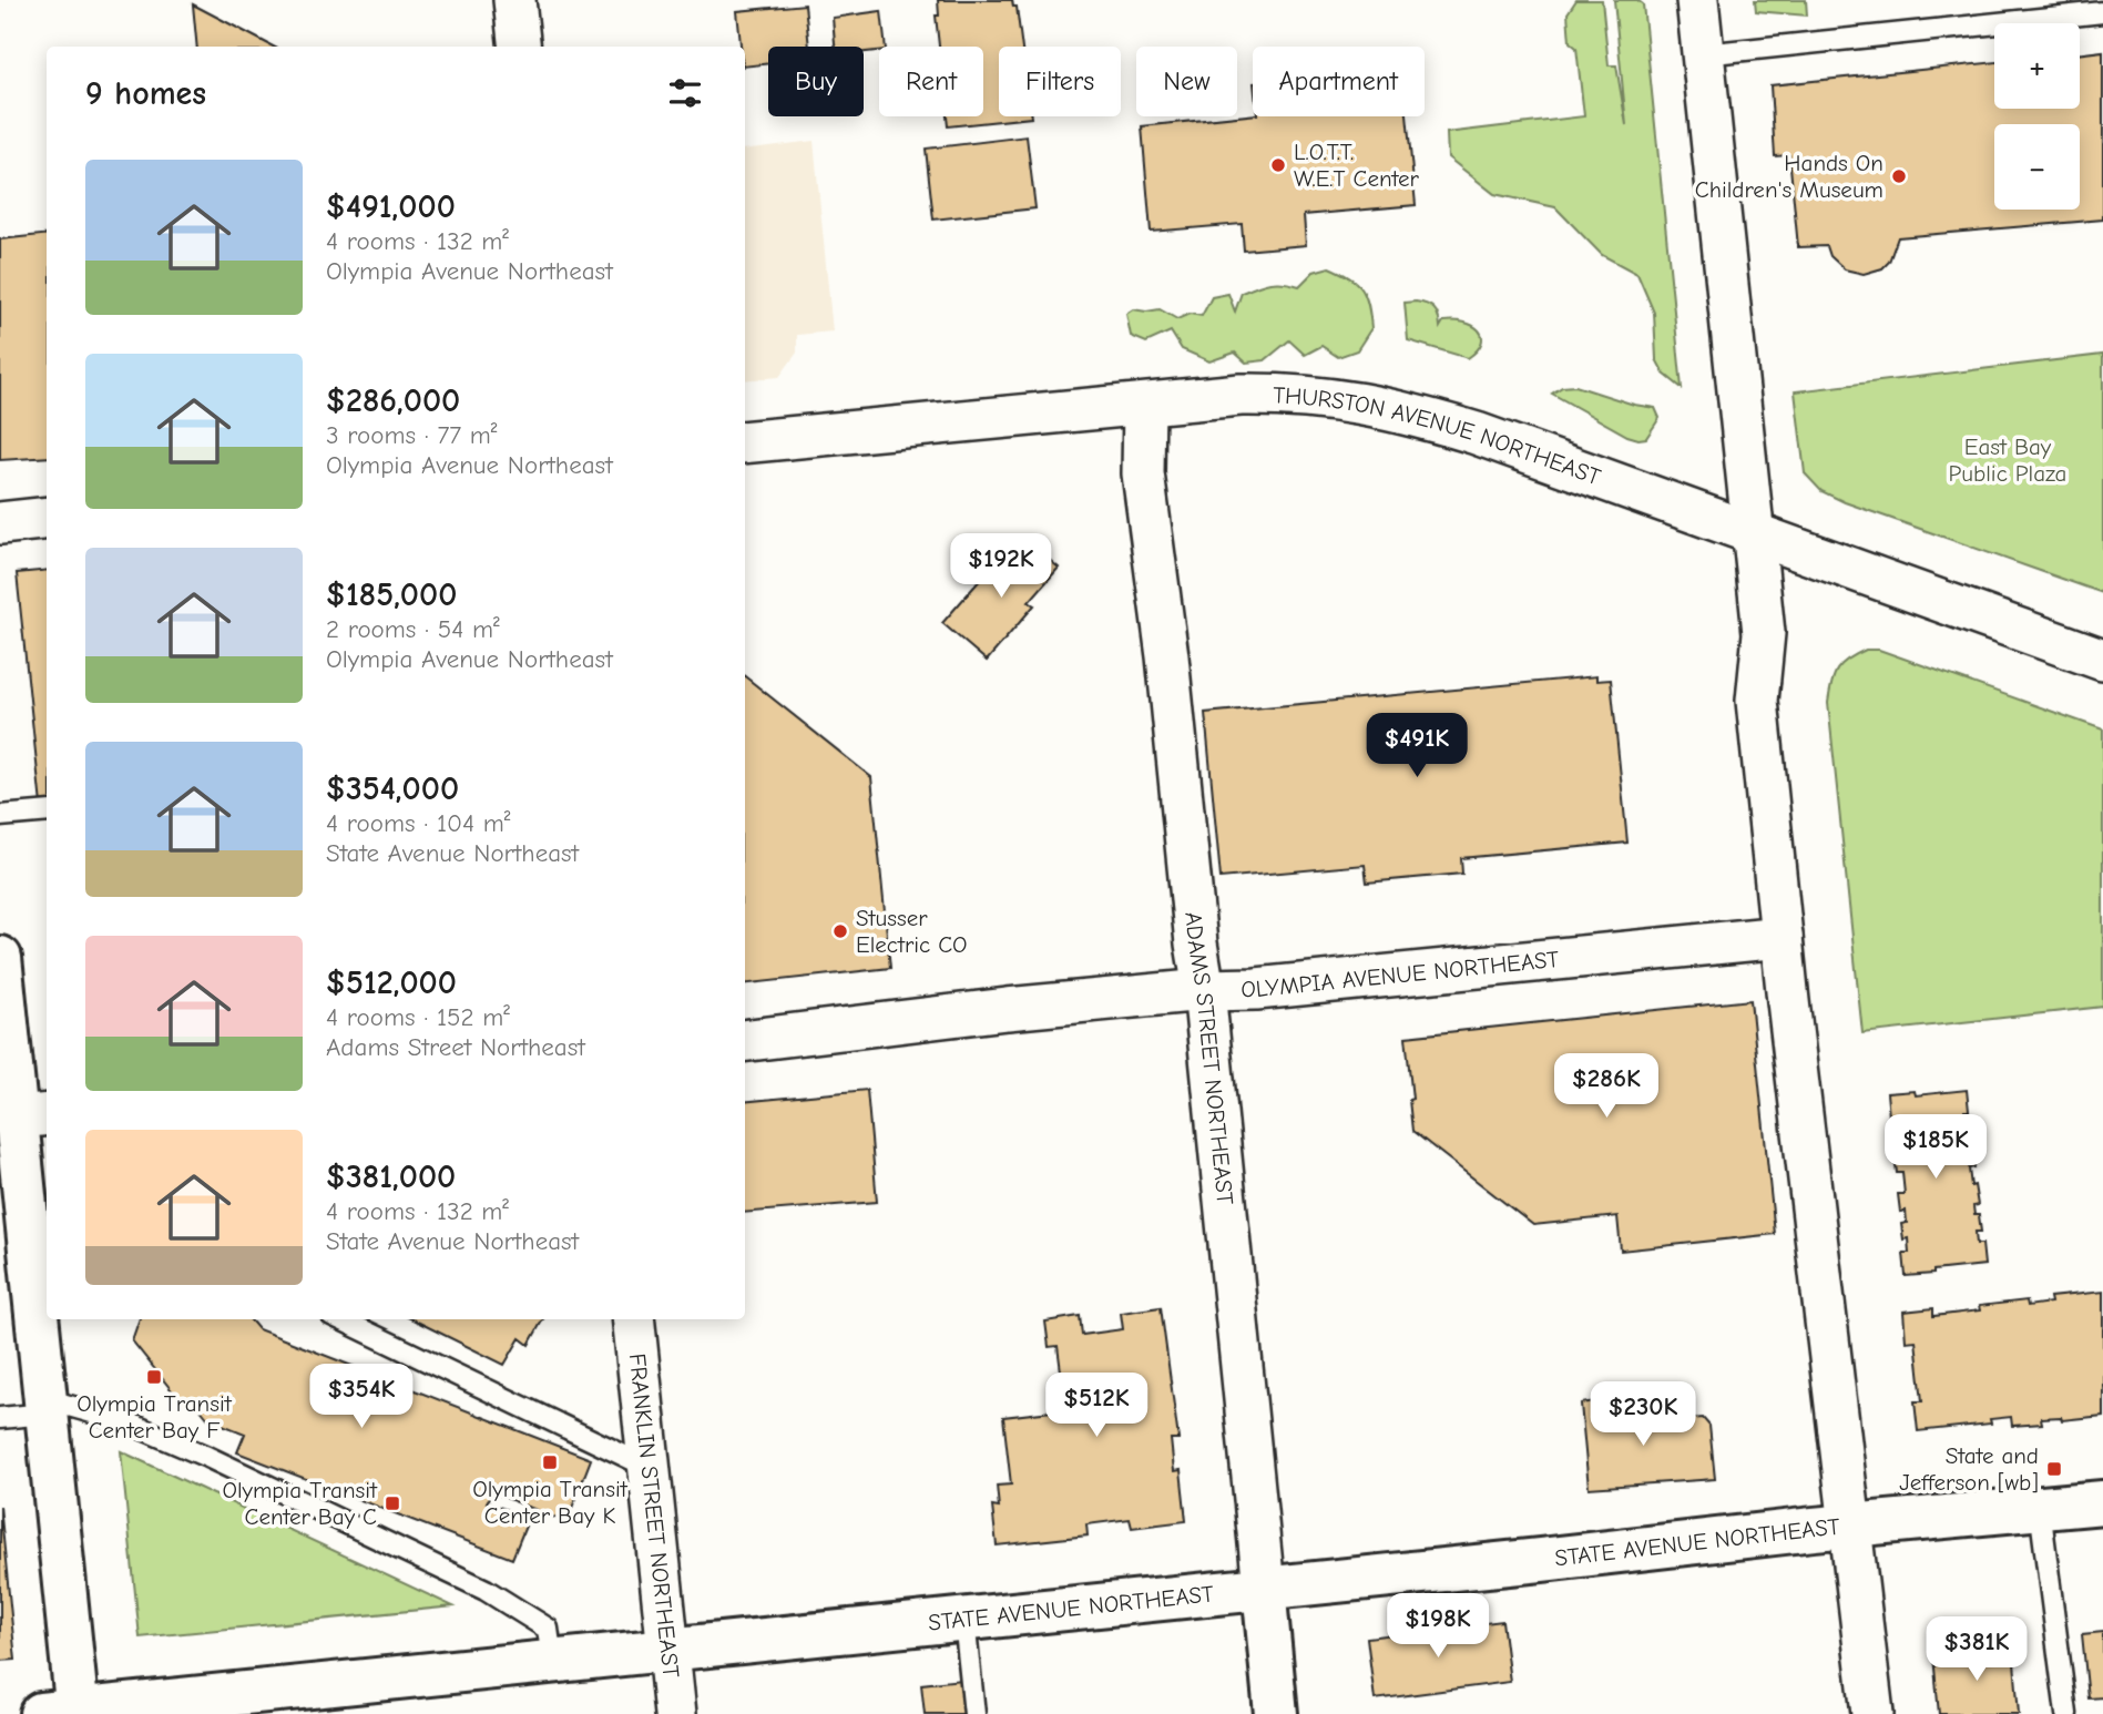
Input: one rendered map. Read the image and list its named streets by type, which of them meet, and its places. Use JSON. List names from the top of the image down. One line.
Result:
{"streets":{"main road":["ADAMS STREET NORTHEAST","STATE AVENUE NORTHEAST"],"street":["THURSTON AVENUE NORTHEAST","OLYMPIA AVENUE NORTHEAST","FRANKLIN STREET NORTHEAST"]},"crossings":[["THURSTON AVENUE NORTHEAST","ADAMS STREET NORTHEAST"],["OLYMPIA AVENUE NORTHEAST","ADAMS STREET NORTHEAST"],["ADAMS STREET NORTHEAST","STATE AVENUE NORTHEAST"],["FRANKLIN STREET NORTHEAST","STATE AVENUE NORTHEAST"]],"parks":["East Bay Public Plaza"],"places":{"other":["L.O.T.T. W.E.T Center","Hands On Children's Museum","Stusser Electric CO"],"transit":["Olympia Transit Center Bay F","Olympia Transit Center Bay K","State and Jefferson [wb]","Olympia Transit Center Bay C"]},"page":{"map_buttons":["+","−"],"chip":["Buy","Rent","Filters","New","Apartment"],"heading":"9 homes","list":[{"name":"$491,000","note":"4 rooms · 132 m² · Olympia Avenue Northeast"},{"name":"$286,000","note":"3 rooms · 77 m² · Olympia Avenue Northeast"},{"name":"$185,000","note":"2 rooms · 54 m² · Olympia Avenue Northeast"},{"name":"$354,000","note":"4 rooms · 104 m² · State Avenue Northeast"},{"name":"$512,000","note":"4 rooms · 152 m² · Adams Street Northeast"},{"name":"$381,000","note":"4 rooms · 132 m² · State Avenue Northeast"}],"price":["$192K","$491K","$286K","$185K","$354K","$512K","$230K","$198K","$381K"]}}
